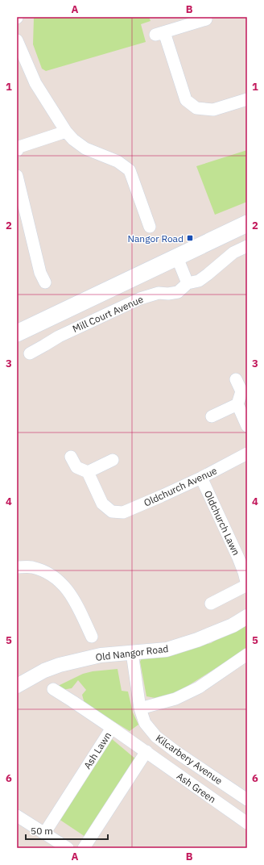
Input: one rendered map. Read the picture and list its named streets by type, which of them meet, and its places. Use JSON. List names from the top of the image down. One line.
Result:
{"streets":{"street":["Mill Court Avenue","Oldchurch Avenue","Oldchurch Lawn","Old Nangor Road","Ash Lawn","Kilcarbery Avenue","Ash Green"]},"crossings":[["Oldchurch Avenue","Oldchurch Lawn"],["Old Nangor Road","Kilcarbery Avenue"],["Ash Lawn","Ash Green"]],"places":{"transit":["Nangor Road"]},"scale_bar":"50 m","grid":{"columns":["A","B"],"rows":["1","2","3","4","5","6"]}}
